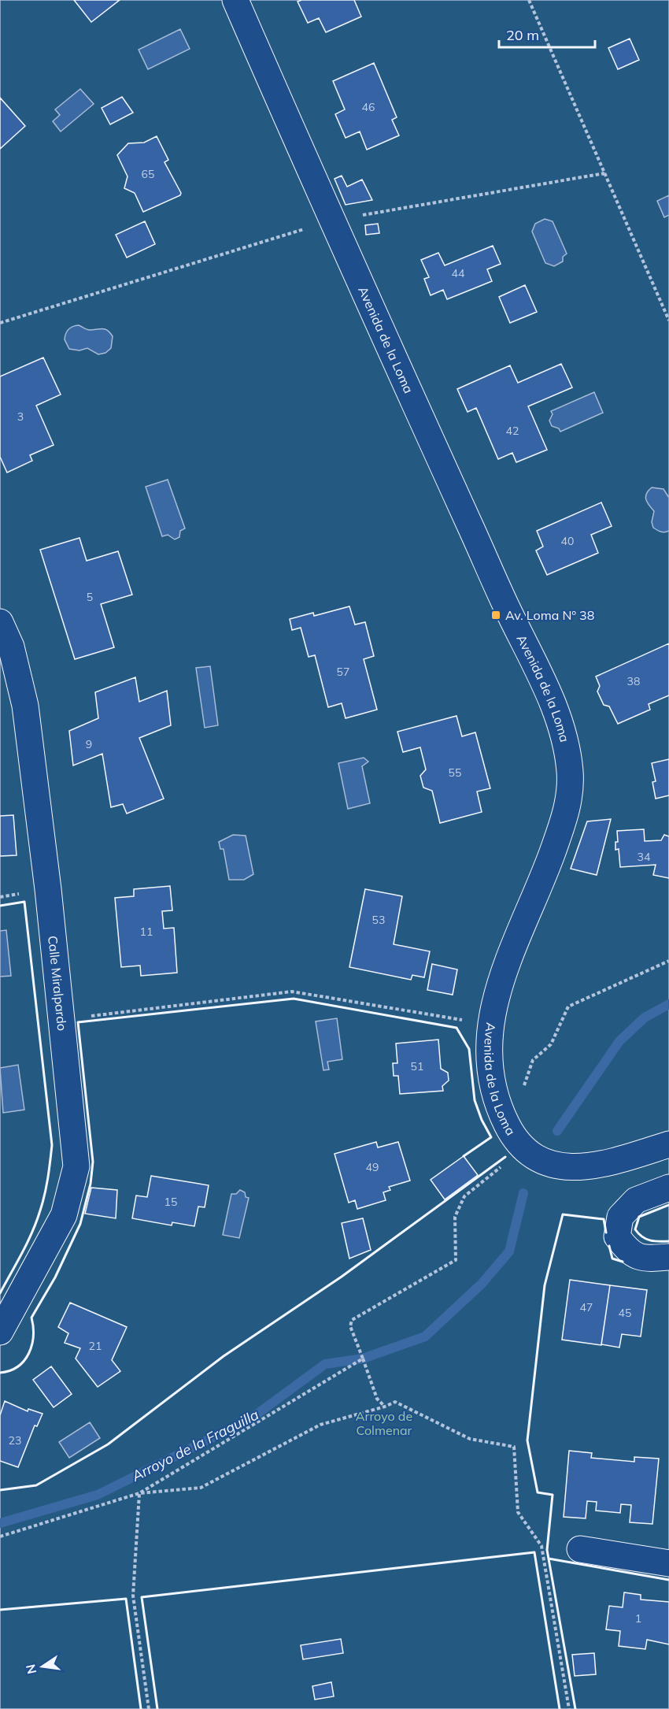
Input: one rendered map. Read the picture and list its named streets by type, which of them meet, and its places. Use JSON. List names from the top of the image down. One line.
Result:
{"streets":{"street":["Avenida de la Loma","Calle Miralpardo"]},"water":["Arroyo de la Fraguilla"],"parks":["Arroyo de Colmenar"],"places":{"transit":["Av. Loma Nº 38"]},"house_numbers":["46","65","44","3","42","40","5","57","38","9","55","34","53","11","51","49","15","47","45","21","23","1"],"scale_bar":"20 m","north":"left"}
